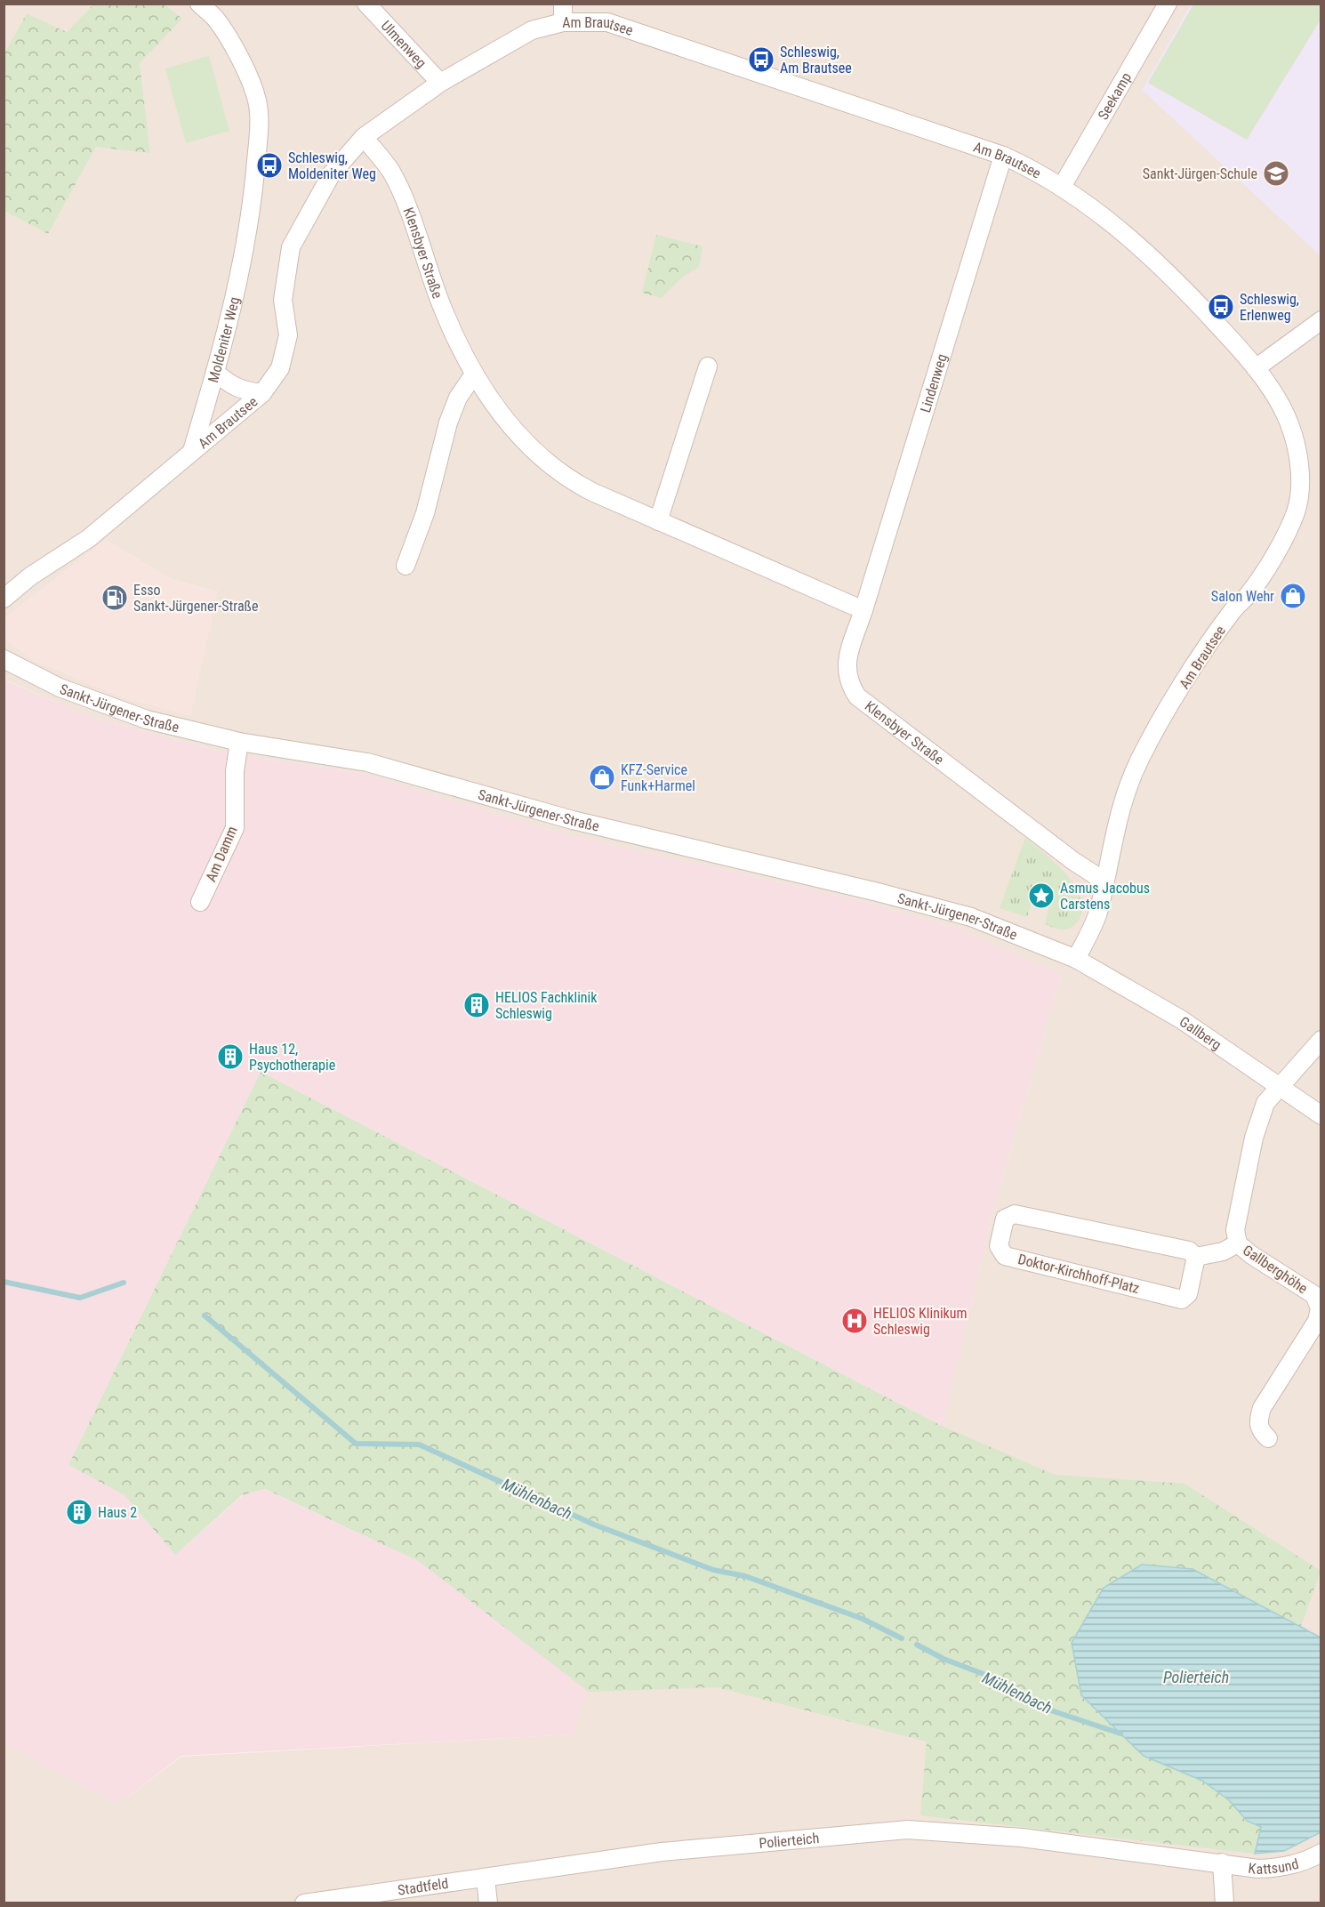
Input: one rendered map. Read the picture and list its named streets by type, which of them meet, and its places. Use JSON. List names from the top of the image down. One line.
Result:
{"streets":{"street":["Am Brautsee","Ulmenweg","Seekamp","Klensbyer Straße","Moldeniter Weg","Lindenweg","Sankt-Jürgener-Straße","Am Damm","Gallberg","Gallberghöhe","Doktor-Kirchhoff-Platz","Polierteich","Kattsund","Stadtfeld"]},"crossings":[["Am Brautsee","Ulmenweg"],["Am Brautsee","Seekamp"],["Am Brautsee","Klensbyer Straße"],["Am Brautsee","Moldeniter Weg"],["Am Brautsee","Lindenweg"],["Am Brautsee","Sankt-Jürgener-Straße"],["Am Brautsee","Gallberg"],["Klensbyer Straße","Lindenweg"],["Sankt-Jürgener-Straße","Am Damm"],["Sankt-Jürgener-Straße","Gallberg"],["Gallberg","Gallberghöhe"],["Polierteich","Kattsund"],["Polierteich","Stadtfeld"]],"water":["Mühlenbach","Polierteich"],"places":{"bus stop":["Schleswig, Am Brautsee","Schleswig, Moldeniter Weg","Schleswig, Erlenweg"],"school or university":["Sankt-Jürgen-Schule"],"shop":["Salon Wehr","KFZ-Service Funk+Harmel"],"fuel station":["Esso Sankt-Jürgener-Straße"],"place":["Asmus Jacobus Carstens"],"building":["HELIOS Fachklinik Schleswig","Haus 12, Psychotherapie","Haus 2"],"hospital":["HELIOS Klinikum Schleswig"]}}
